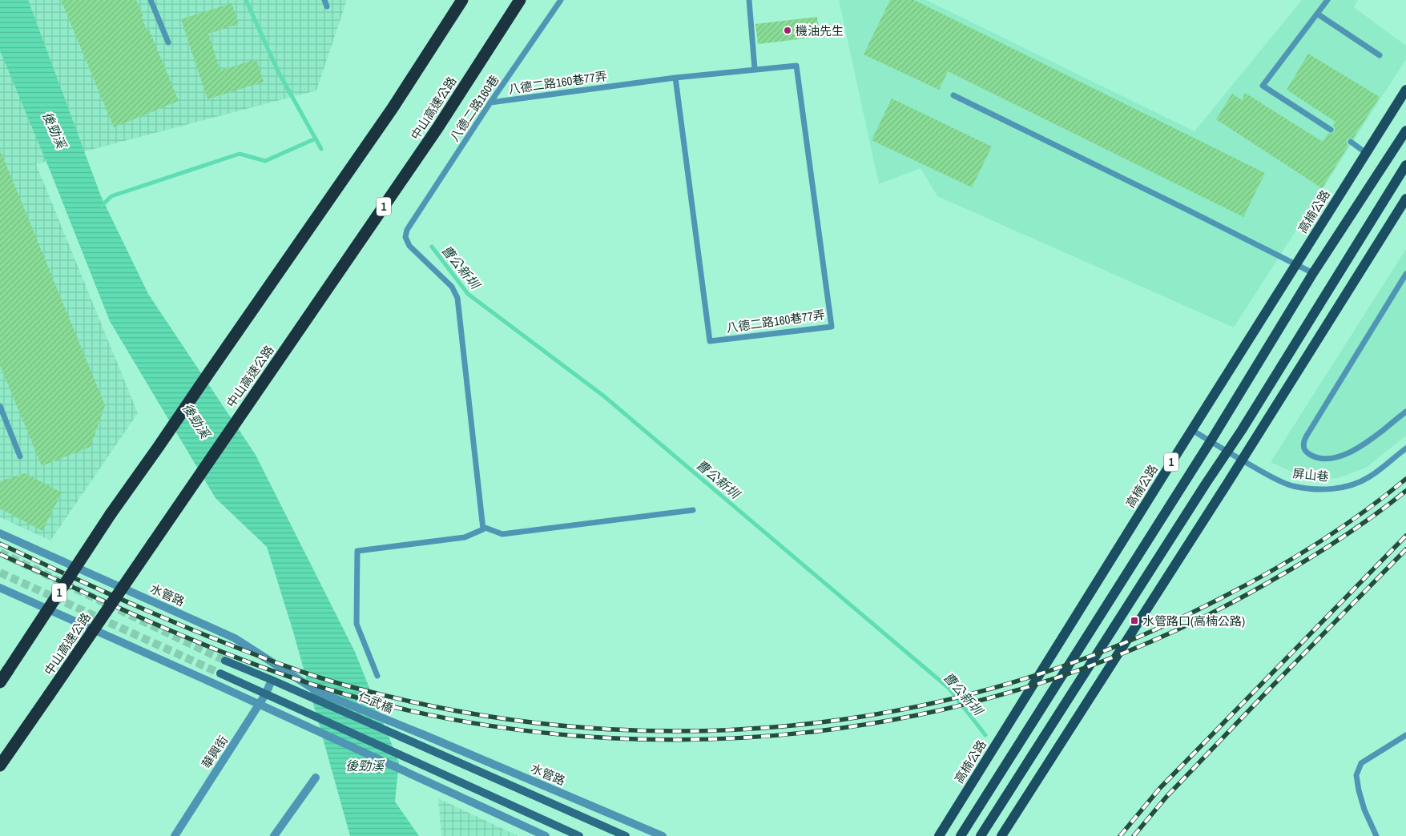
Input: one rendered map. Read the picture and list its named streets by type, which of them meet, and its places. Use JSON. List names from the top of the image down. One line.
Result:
{"streets":{"highway":["中山高速公路","1"],"main road":["高楠公路"],"street":["水管路","仁武橋","華興街"],"lane":["八德二路160巷77弄","八德二路160巷","屏山巷"]},"crossings":[["八德二路160巷77弄","八德二路160巷"],["1","屏山巷"],["高楠公路","屏山巷"],["水管路","仁武橋"],["仁武橋","華興街"]],"water":["後勁溪","曹公新圳"],"places":{"other":["機油先生"],"transit":["水管路口(高楠公路)"]}}
